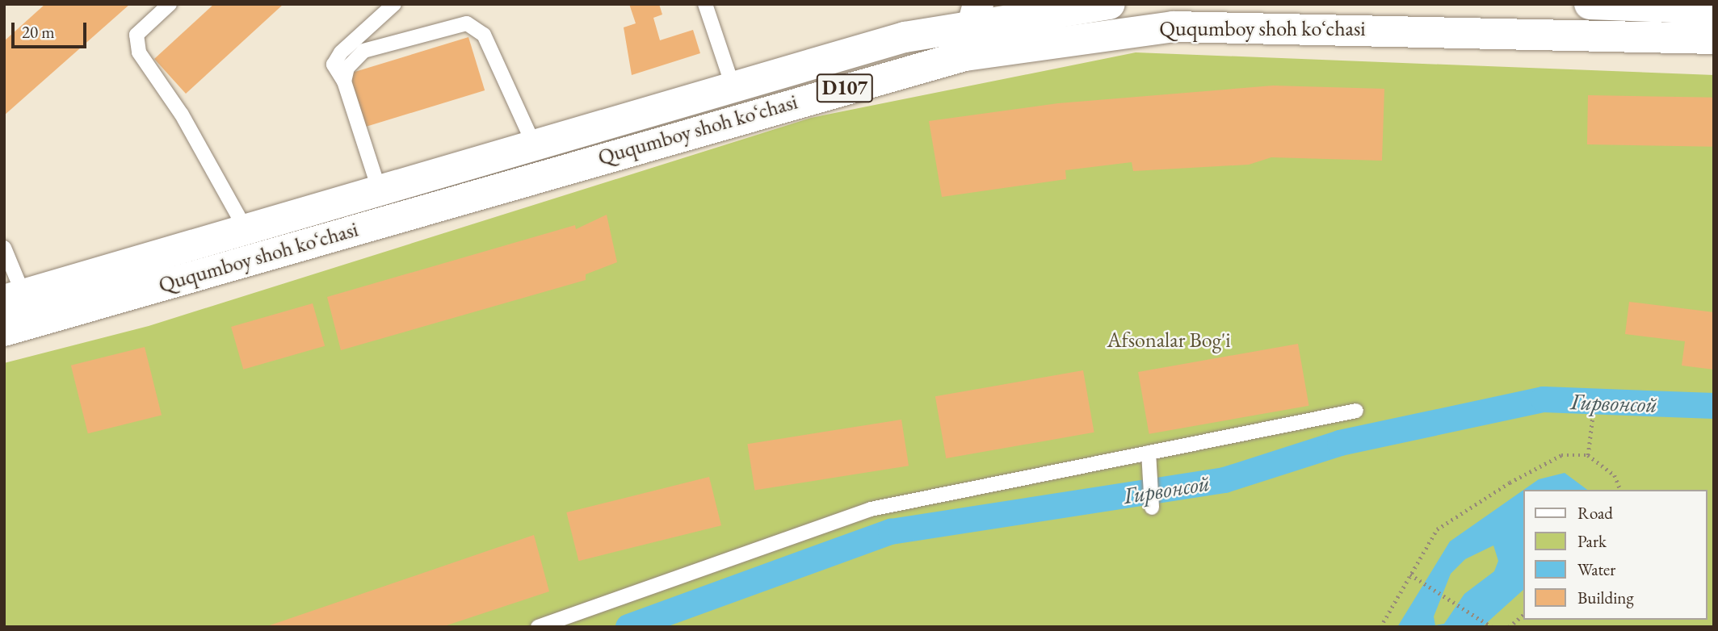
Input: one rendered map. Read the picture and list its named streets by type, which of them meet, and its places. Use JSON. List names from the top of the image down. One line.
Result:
{"streets":{"main road":["Ququmboy shoh koʻchasi","D107"]},"water":["Гирвонсой"],"parks":["Afsonalar Bog'i"],"legend":["Road","Park","Water","Building"],"scale_bar":"20 m"}
